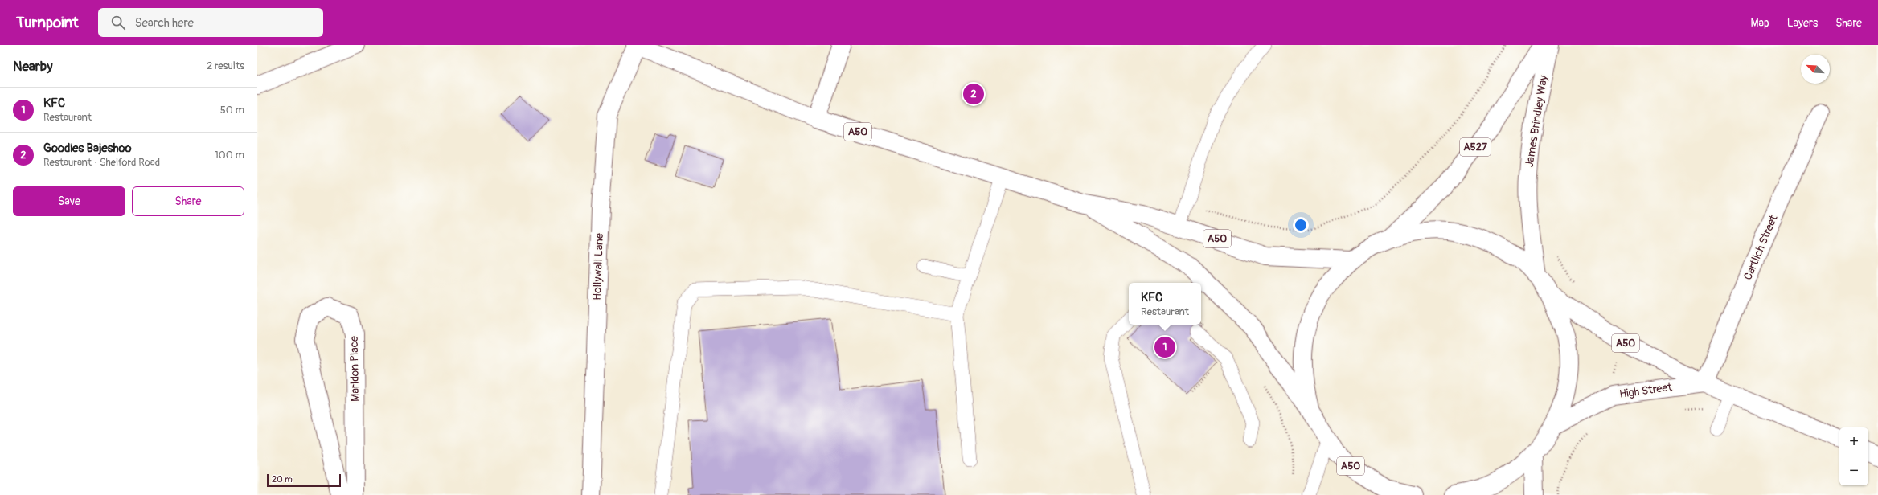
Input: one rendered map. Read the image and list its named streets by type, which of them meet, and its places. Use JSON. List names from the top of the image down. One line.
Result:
{"streets":{"main road":["James Brindley Way","A50","A527","Cartlich Street","Hollywall Lane","Marldon Place","High Street"]},"crossings":[["James Brindley Way","A50"],["A50","Hollywall Lane"],["A50","High Street"],["Cartlich Street","High Street"]],"scale_bar":"20 m","north":"top left","page":{"header":"Turnpoint","search":"Search here","nav":["Map","Layers","Share"],"heading":["Nearby","2 results"],"pins":["2","1"],"list":[{"mark":"1","name":"KFC","note":"Restaurant","value":"50 m"},{"mark":"2","name":"Goodies Bajeshoo","note":"Restaurant · Shelford Road","value":"100 m"}],"buttons":["Save","Share"],"popup":["KFC","Restaurant"],"map_buttons":["+","−"],"scale":"20 m"}}
